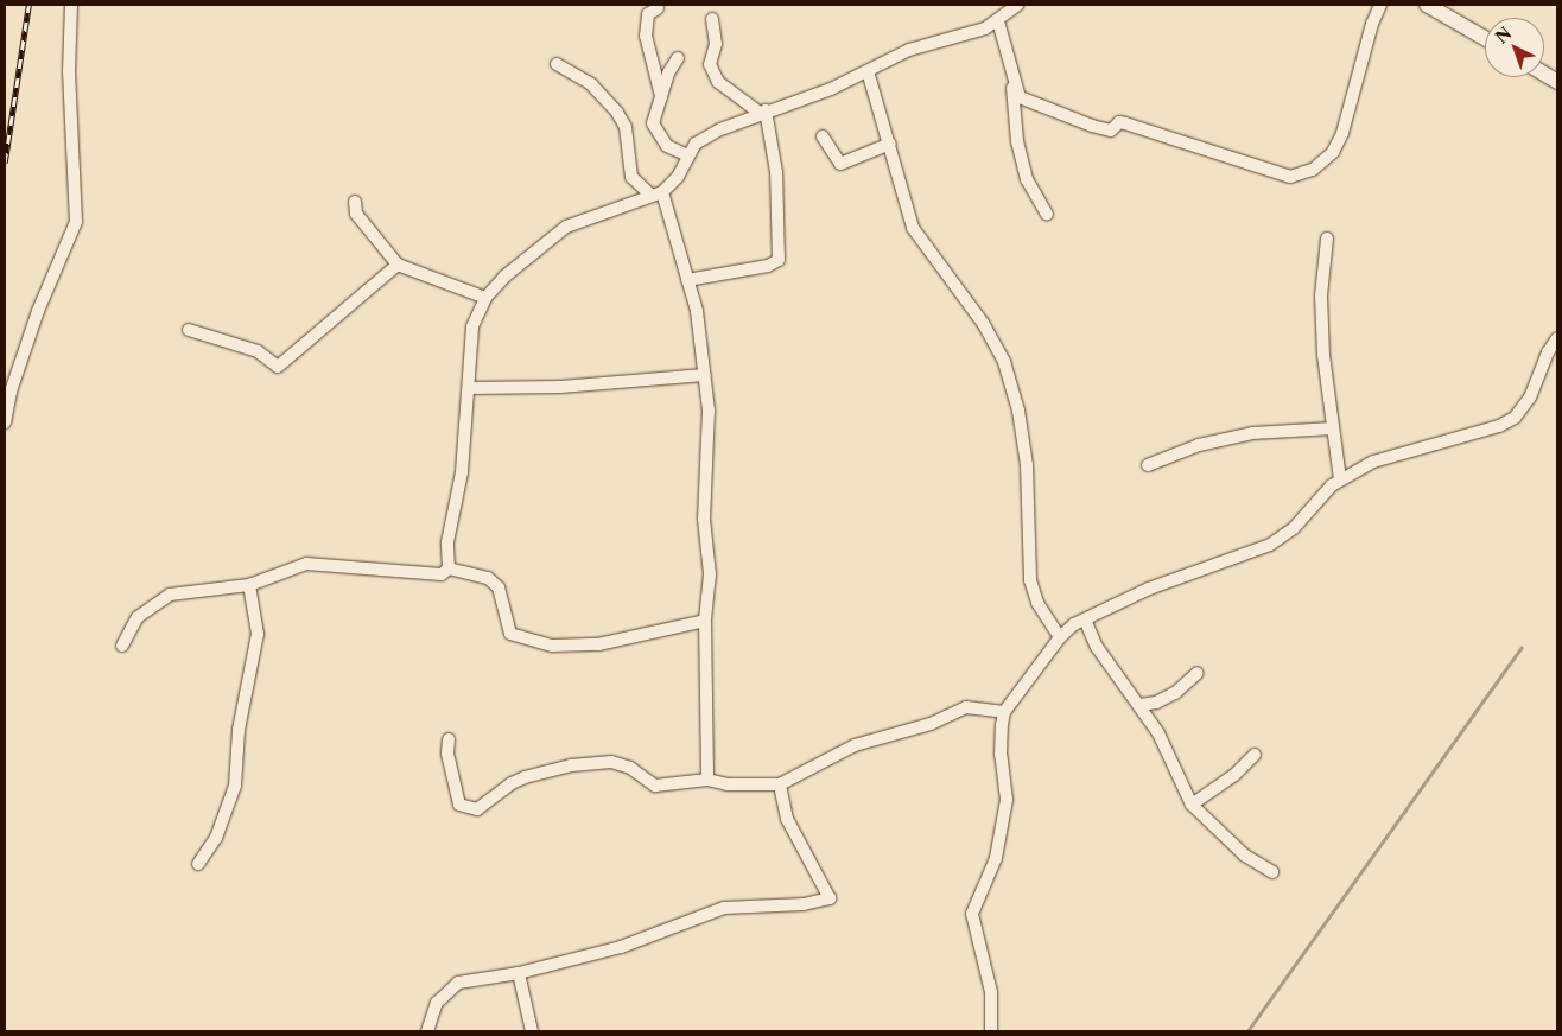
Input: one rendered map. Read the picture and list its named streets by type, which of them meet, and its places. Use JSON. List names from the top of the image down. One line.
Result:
{"north":"top left"}
